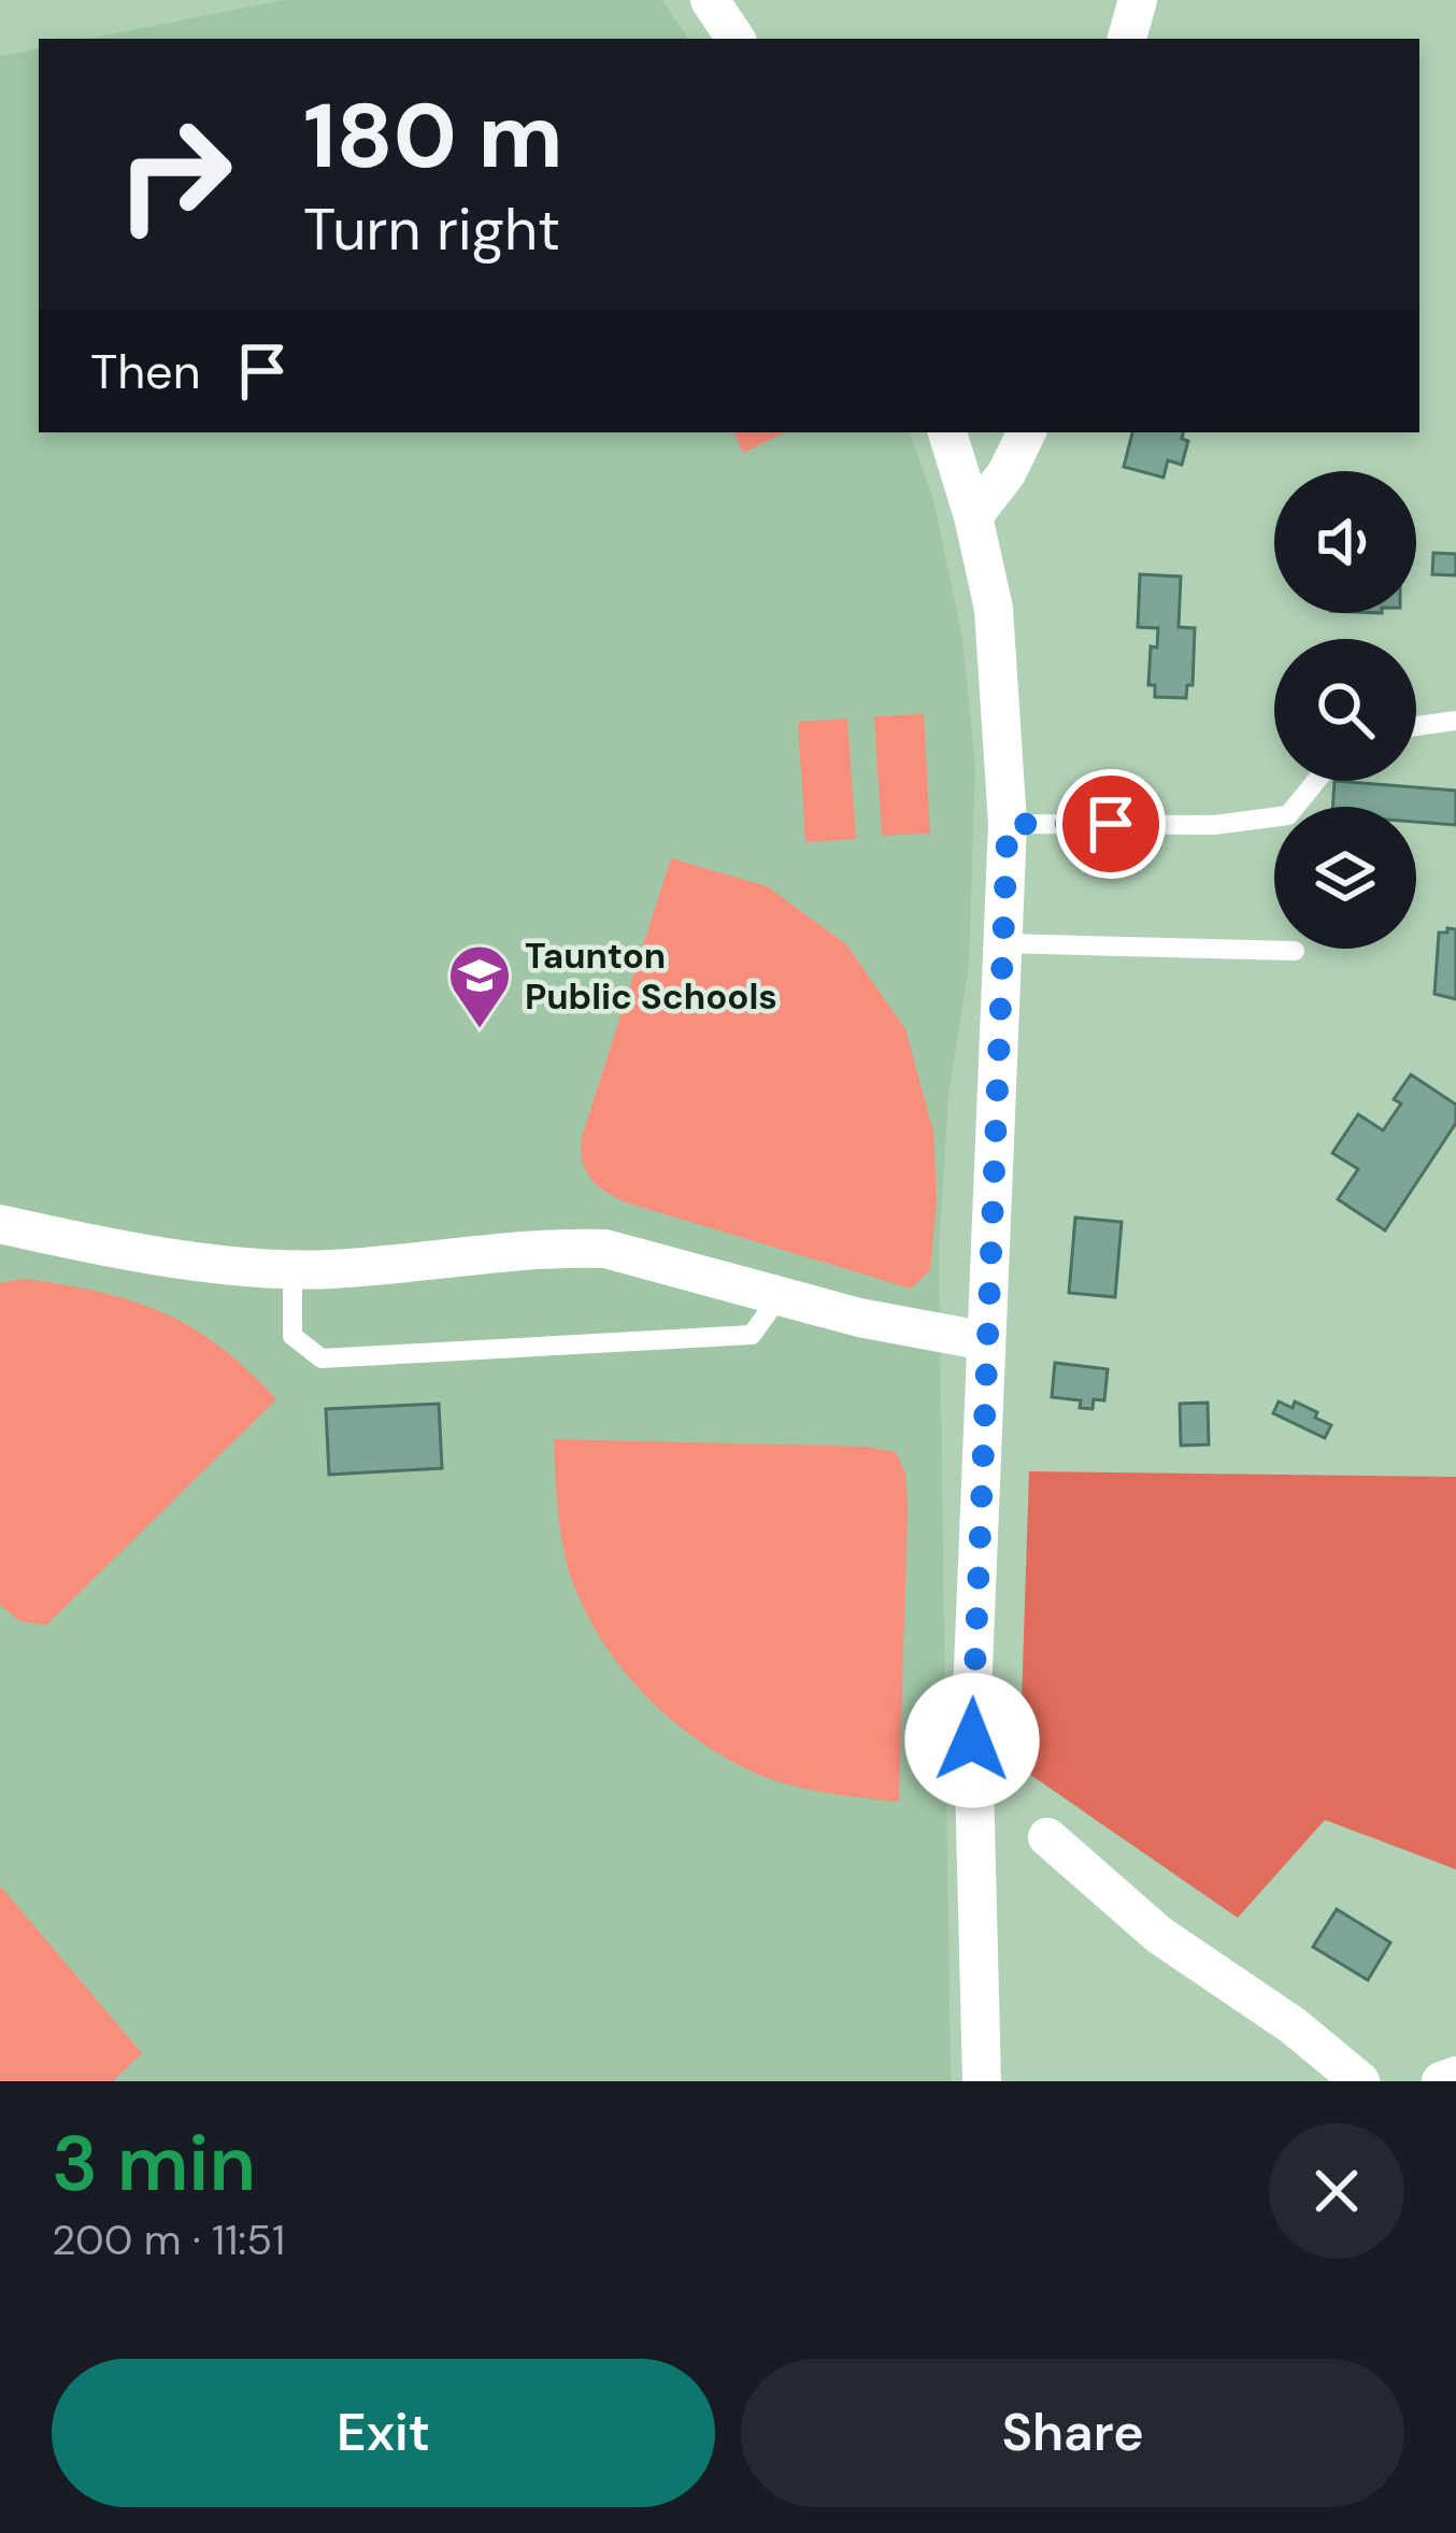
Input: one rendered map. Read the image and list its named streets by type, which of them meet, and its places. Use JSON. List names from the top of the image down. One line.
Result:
{"places":{"school or university":["Taunton Public Schools"]},"page":{"turn":["180 m","Turn right"],"then":"Then","heading":["3 min","200 m · 11:51"],"buttons":["Exit","Share"]}}
